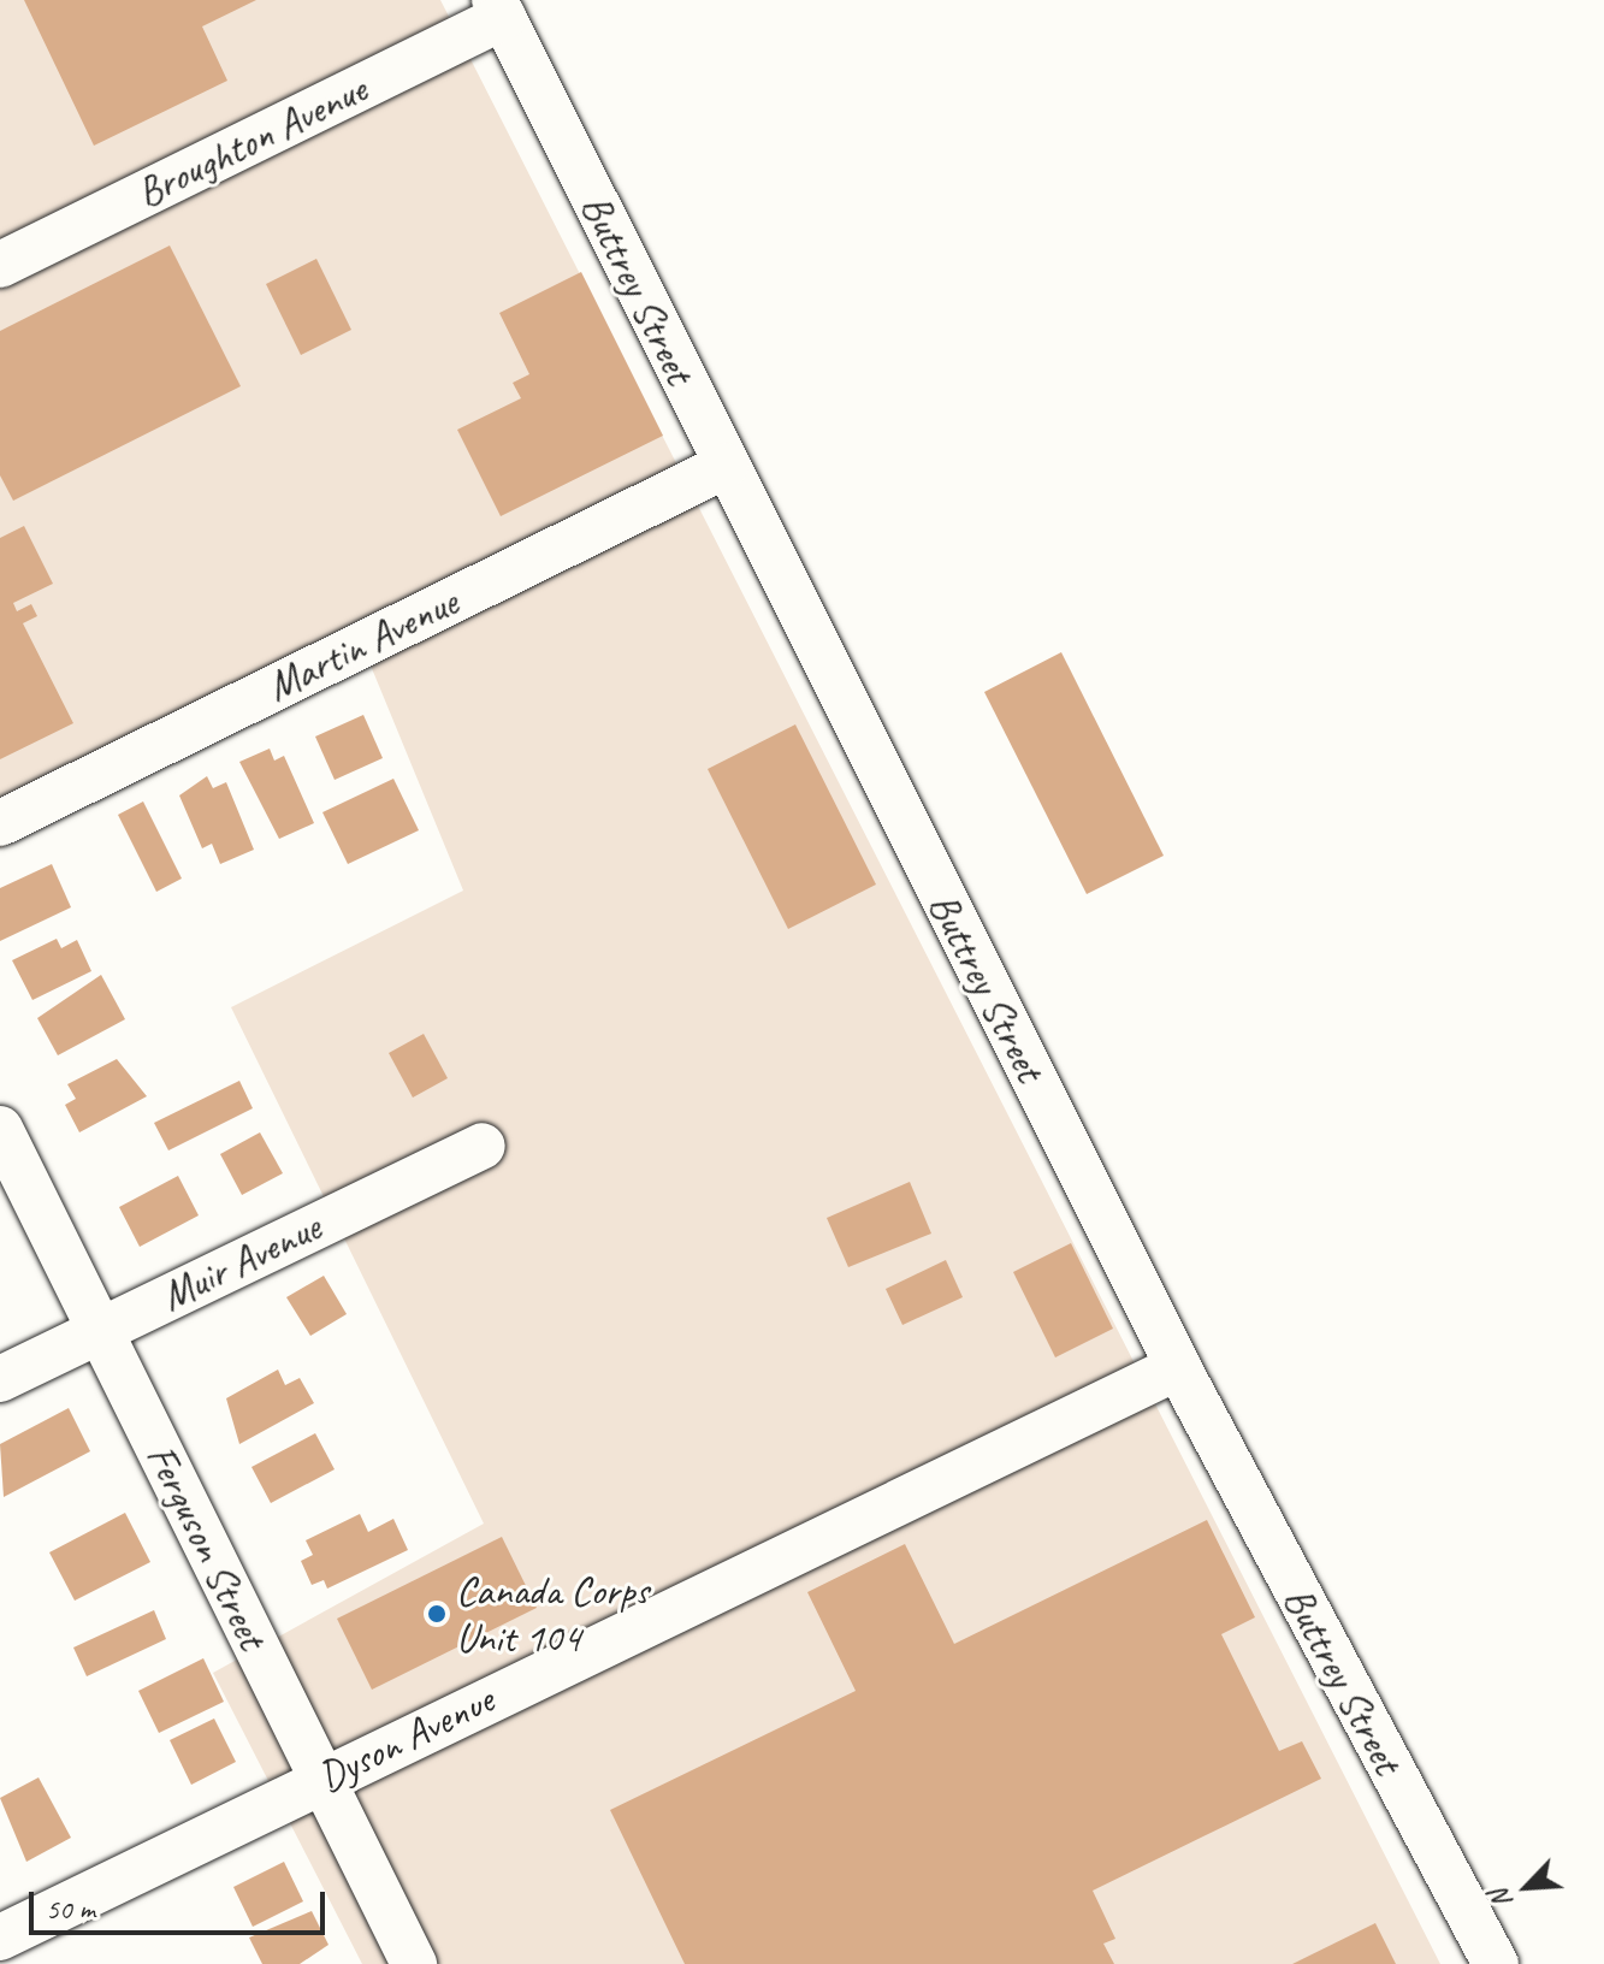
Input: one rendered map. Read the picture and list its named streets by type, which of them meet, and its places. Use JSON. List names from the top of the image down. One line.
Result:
{"streets":{"street":["Broughton Avenue","Buttrey Street","Martin Avenue","Muir Avenue","Ferguson Street","Dyson Avenue"]},"crossings":[["Broughton Avenue","Buttrey Street"],["Buttrey Street","Martin Avenue"],["Buttrey Street","Dyson Avenue"],["Muir Avenue","Ferguson Street"],["Ferguson Street","Dyson Avenue"]],"places":["Canada Corps Unit 104"],"scale_bar":"50 m","north":"bottom left"}
